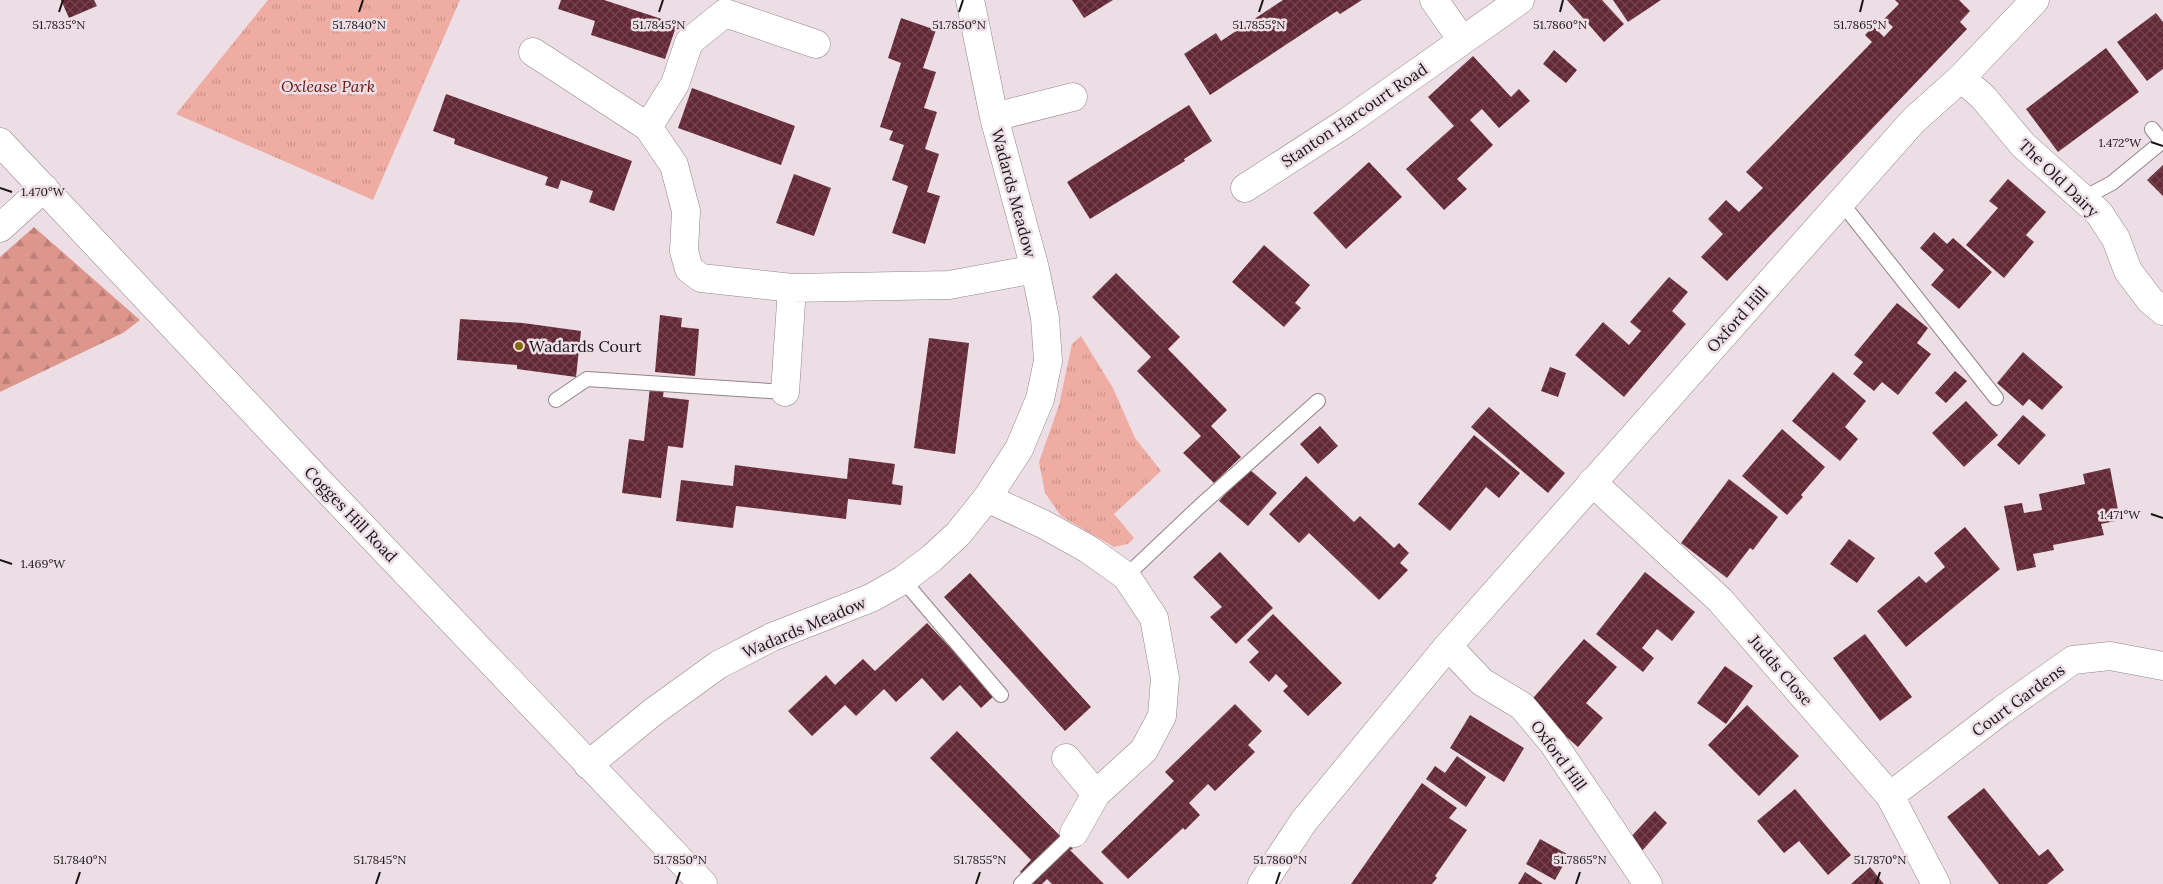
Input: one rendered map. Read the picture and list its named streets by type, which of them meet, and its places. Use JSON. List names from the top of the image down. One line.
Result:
{"streets":{"street":["Stanton Harcourt Road","The Old Dairy","Wadards Meadow","Oxford Hill","Cogges Hill Road","Judds Close","Court Gardens"]},"crossings":[["The Old Dairy","Oxford Hill"],["Wadards Meadow","Cogges Hill Road"],["Oxford Hill","Judds Close"],["Judds Close","Court Gardens"]],"parks":["Oxlease Park"],"places":["Wadards Court"],"coordinates":["51.7835°N","51.7840°N","51.7845°N","51.7850°N","51.7855°N","51.7860°N","51.7865°N","1.472°W","1.470°W","1.471°W","1.469°W","51.7870°N"]}
